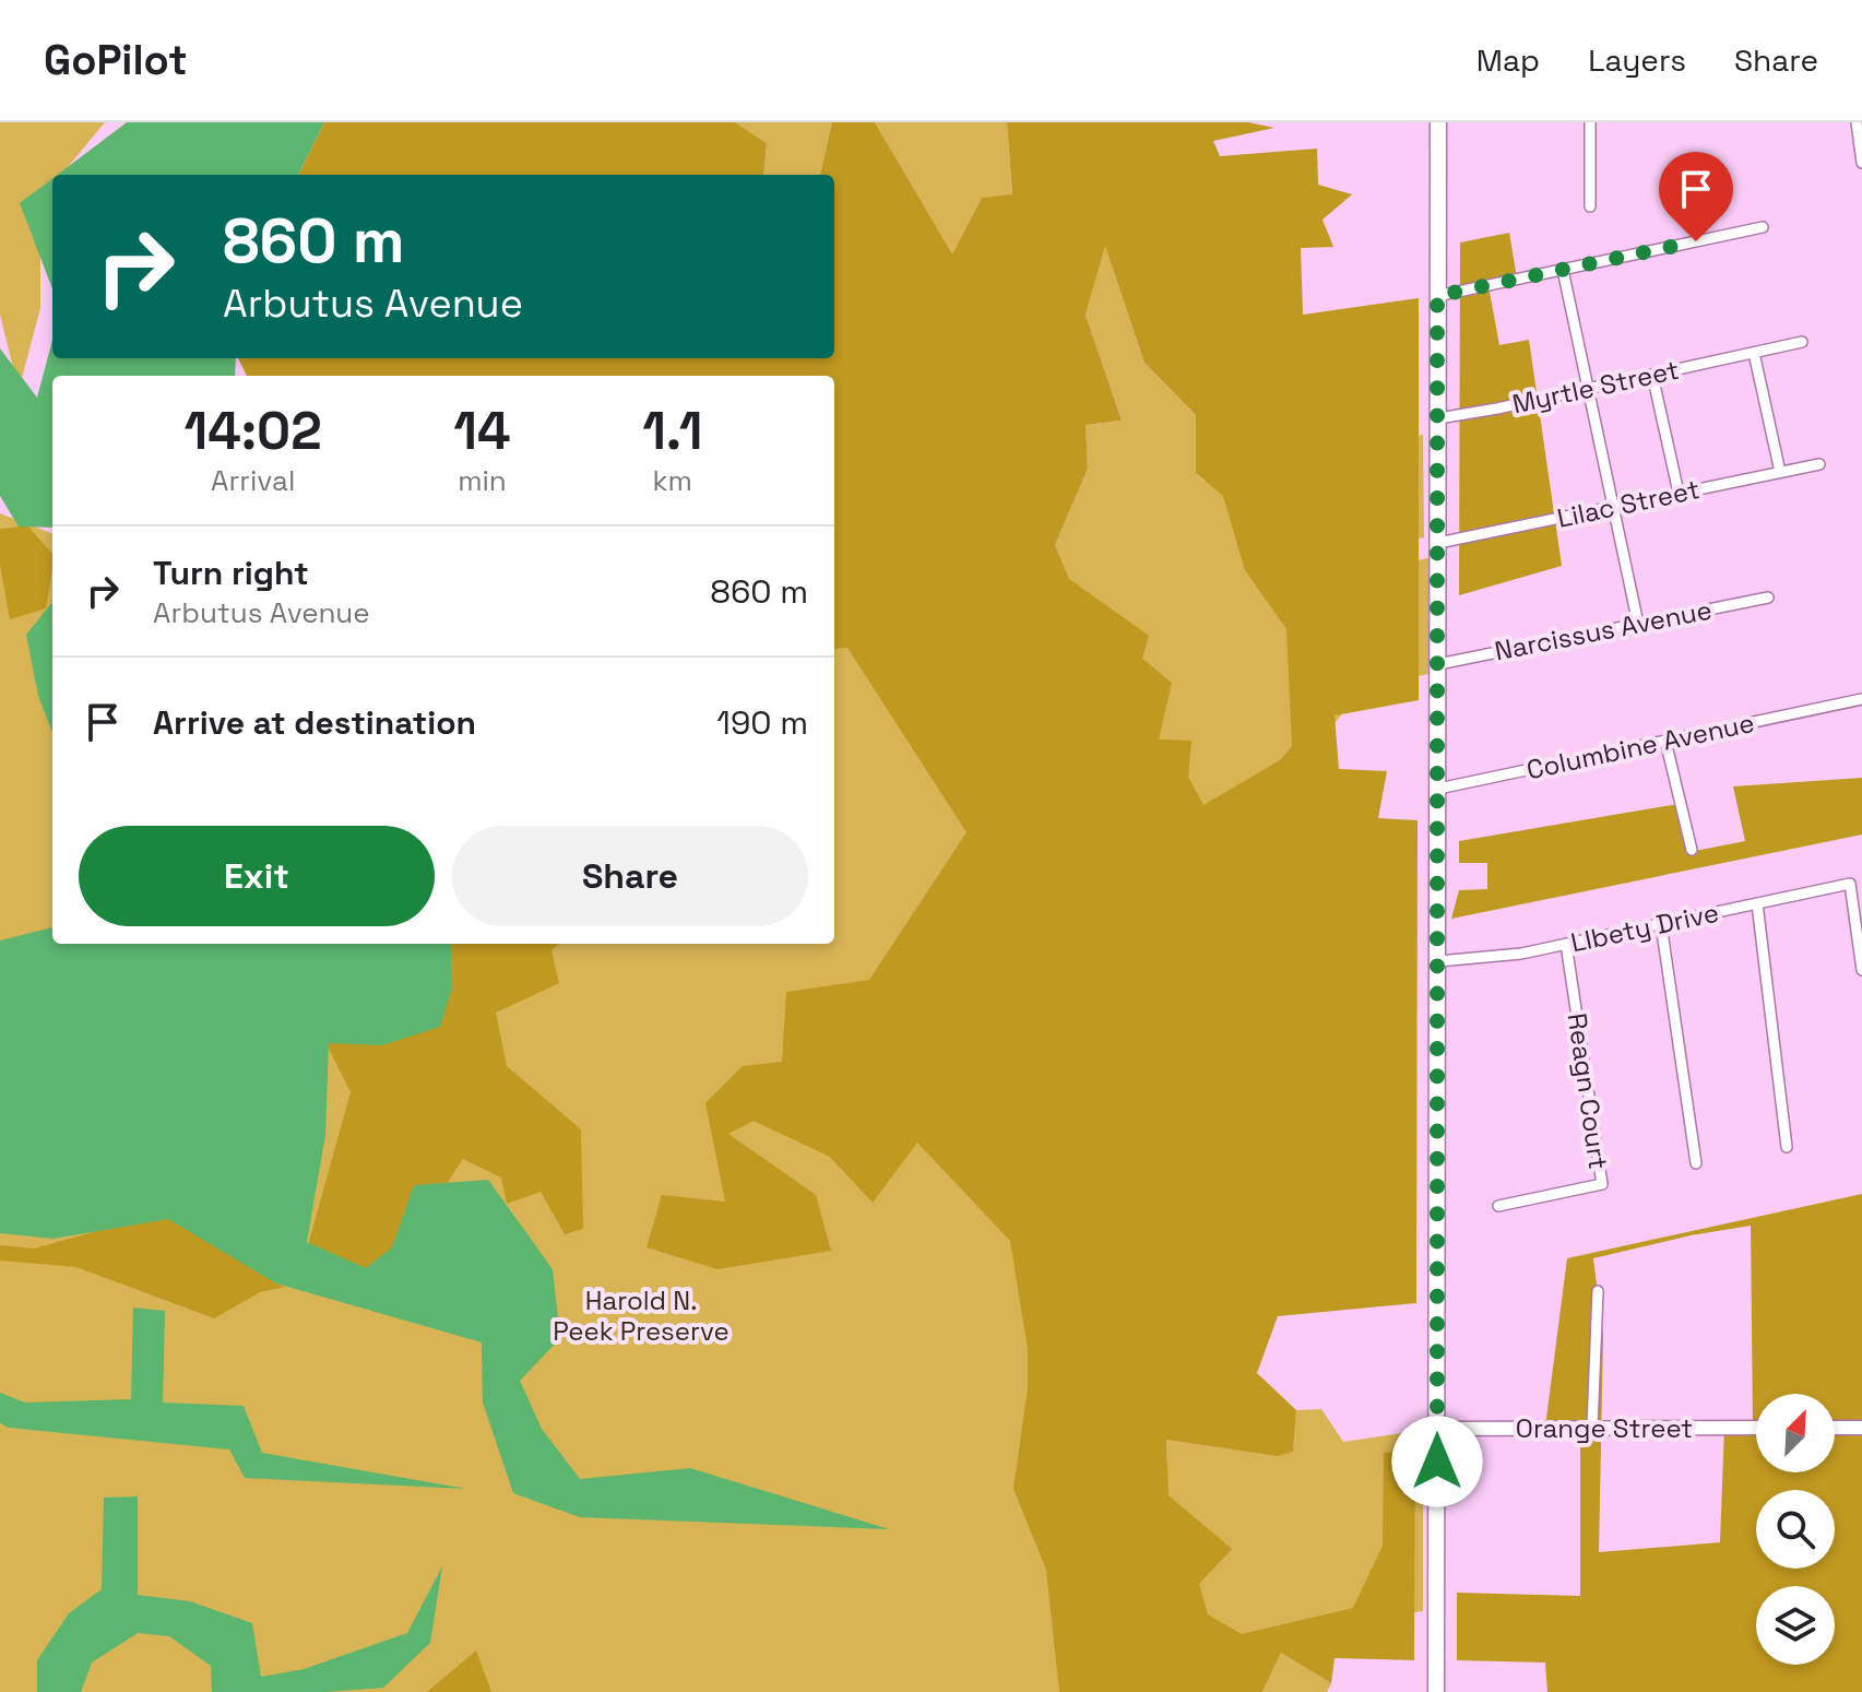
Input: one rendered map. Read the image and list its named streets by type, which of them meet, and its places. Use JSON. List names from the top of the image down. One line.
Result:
{"streets":{"main road":["Orange Street"],"street":["Myrtle Street","Lilac Street","Narcissus Avenue","Columbine Avenue","LIbety Drive","Reagn Court"]},"crossings":[["LIbety Drive","Reagn Court"]],"parks":["Harold N. Peek Preserve"],"north":"top right","page":{"header":"GoPilot","nav":["Map","Layers","Share"],"turn":["860 m","Arbutus Avenue"],"eta":["14:02","Arrival","14","min","1.1","km"],"list":[{"name":"Turn right","note":"Arbutus Avenue","value":"860 m"},{"name":"Arrive at destination","value":"190 m"}],"buttons":["Exit","Share"]}}
